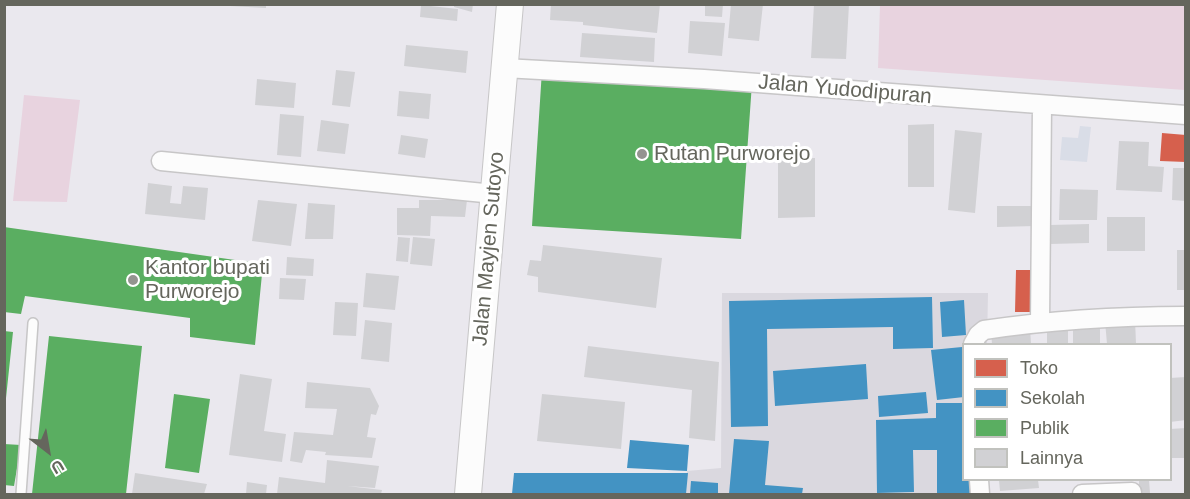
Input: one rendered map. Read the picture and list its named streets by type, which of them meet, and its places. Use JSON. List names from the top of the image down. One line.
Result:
{"streets":{"main road":["Jalan Mayjen Sutoyo"],"street":["Jalan Yudodipuran"]},"crossings":[["Jalan Yudodipuran","Jalan Mayjen Sutoyo"]],"places":["Rutan Purworejo","Kantor bupati Purworejo"],"legend":["Toko","Sekolah","Publik","Lainnya"],"north":"bottom right"}
